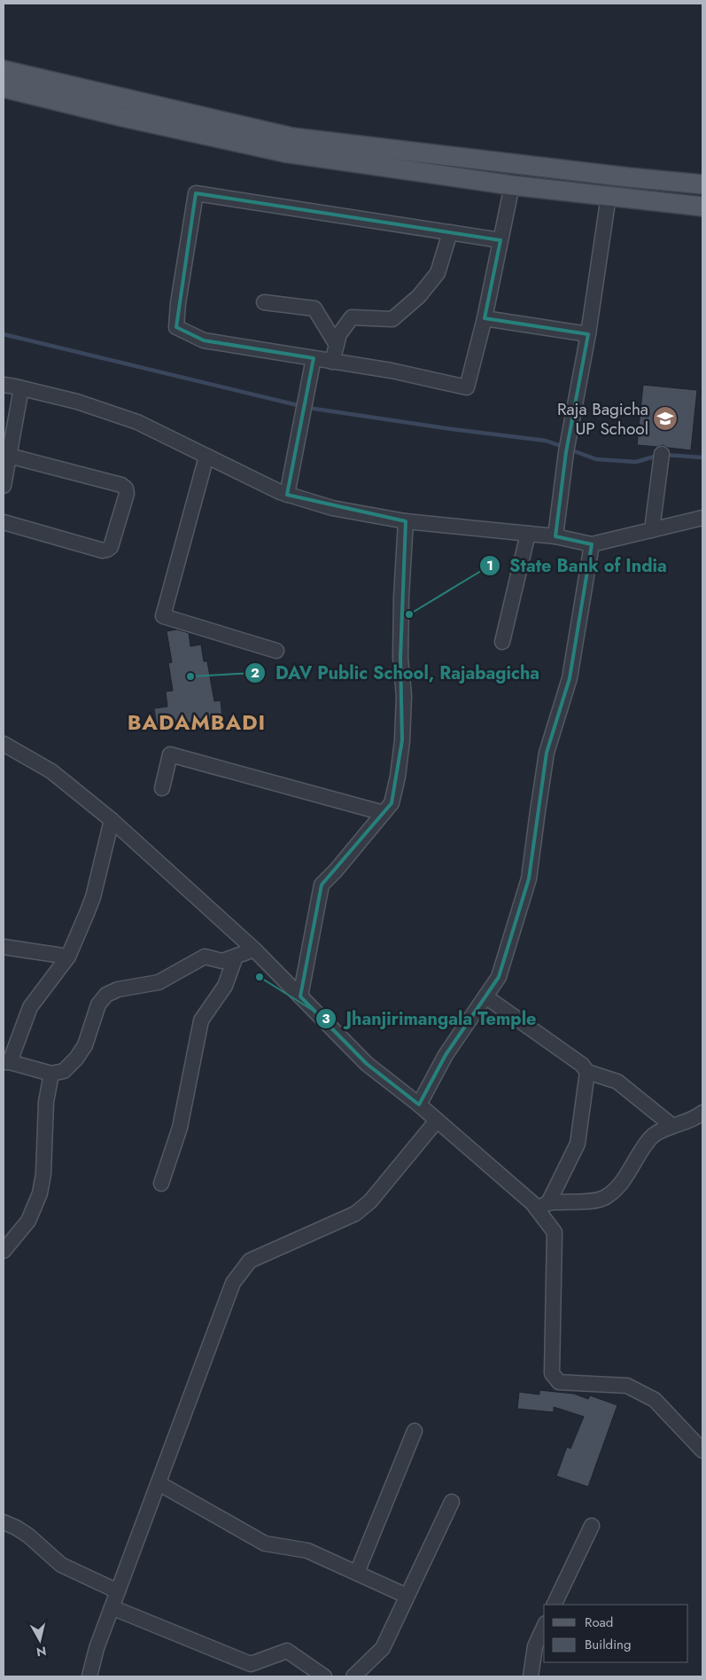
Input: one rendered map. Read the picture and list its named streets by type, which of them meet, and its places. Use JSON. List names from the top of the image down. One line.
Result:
{"districts":["BADAMBADI"],"places":{"school or university":["Raja Bagicha UP School"],"other":["State Bank of India","DAV Public School, Rajabagicha","Jhanjirimangala Temple"]},"legend":["Road","Building"],"north":"bottom"}
